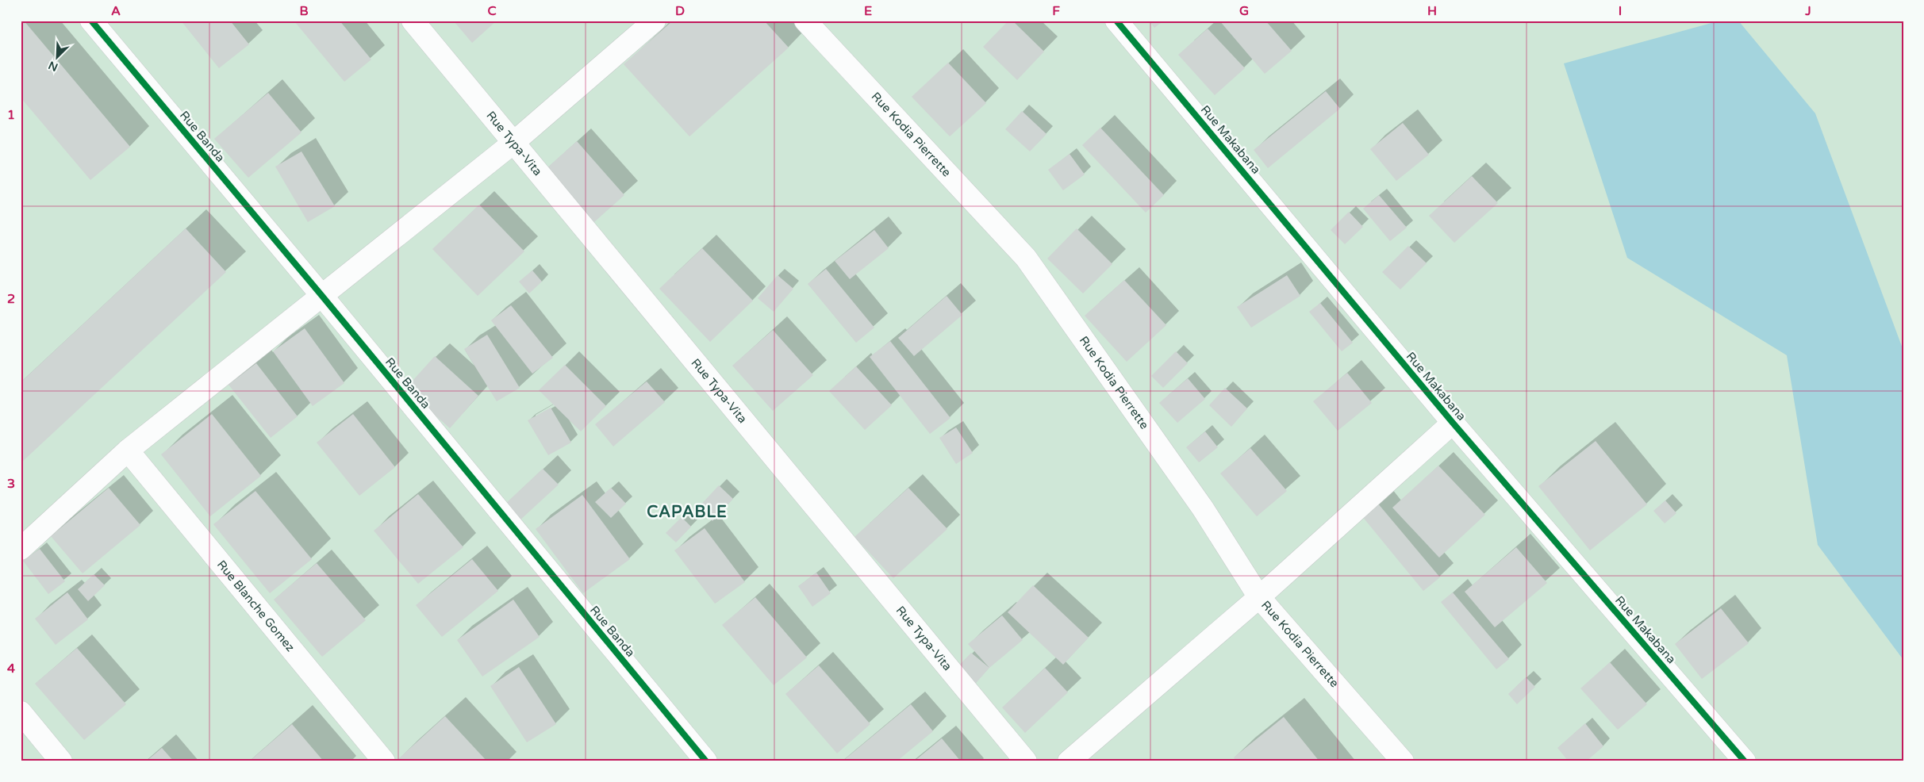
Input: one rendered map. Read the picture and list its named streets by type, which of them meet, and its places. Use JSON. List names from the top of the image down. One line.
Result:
{"streets":{"street":["Rue Kodia Pierrette","Rue Banda","Rue Makabana","Rue Typa-Vita","Rue Blanche Gomez"]},"districts":["CAPABLE"],"north":"bottom left","grid":{"columns":["A","B","C","D","E","F","G","H","I","J"],"rows":["1","2","3","4"]}}
